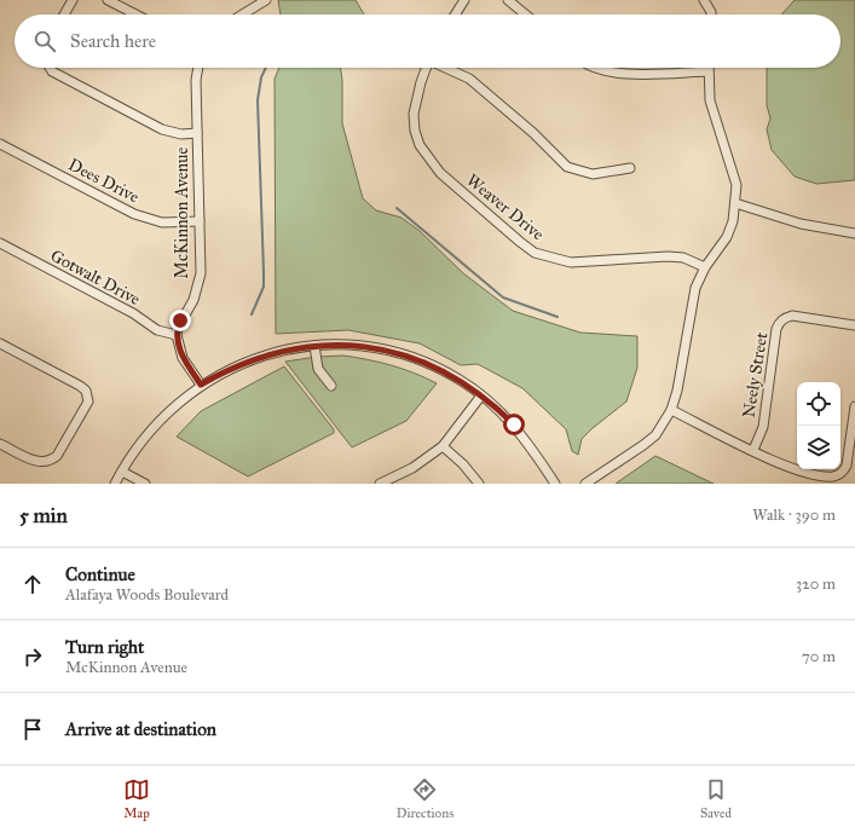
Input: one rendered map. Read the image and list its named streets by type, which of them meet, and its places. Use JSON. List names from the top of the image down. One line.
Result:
{"streets":{"street":["Dees Drive","Weaver Drive","McKinnon Avenue","Gotwalt Drive","Neely Street"]},"crossings":[["Dees Drive","McKinnon Avenue"],["McKinnon Avenue","Gotwalt Drive"]],"page":{"search":"Search here","heading":["5 min","Walk · 390 m"],"list":[["Continue","Alafaya Woods Boulevard","320 m"],["Turn right","McKinnon Avenue","70 m"],"Arrive at destination"],"nav":["Map","Directions","Saved"]}}
